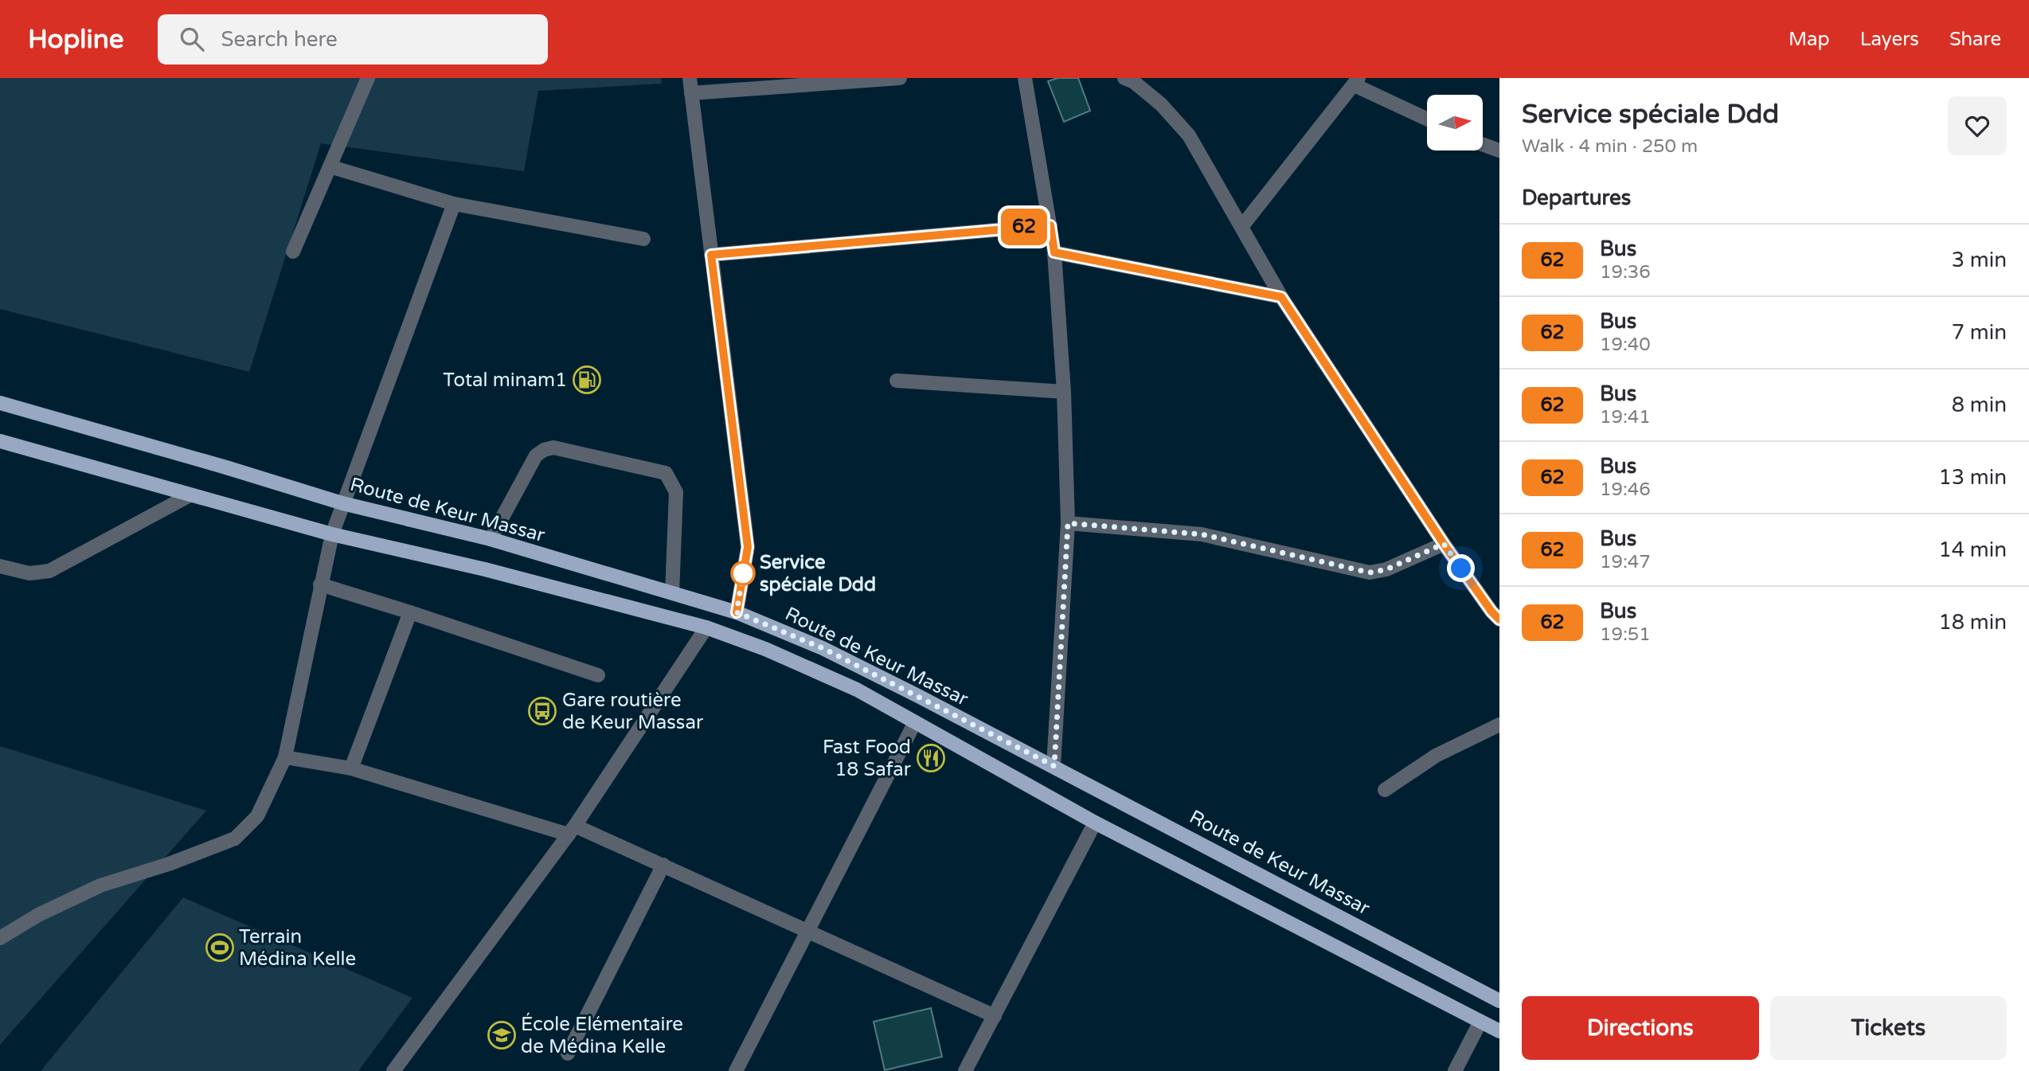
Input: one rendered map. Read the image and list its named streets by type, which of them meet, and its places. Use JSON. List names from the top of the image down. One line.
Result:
{"streets":{"main road":["Route de Keur Massar"]},"places":{"fuel station":["Total minam1"],"other":["Service spéciale Ddd"],"bus stop":["Gare routière de Keur Massar"],"restaurant":["Fast Food 18 Safar"],"sports":["Terrain Médina Kelle"],"school or university":["École Elémentaire de Médina Kelle"]},"lines":["bus line 62"],"north":"right","page":{"header":"Hopline","search":"Search here","nav":["Map","Layers","Share"],"on_map":"62","heading":[["Service spéciale Ddd","Walk · 4 min · 250 m"],"Departures"],"list":[{"mark":"62","name":"Bus","note":"19:36","value":"3 min"},{"mark":"62","name":"Bus","note":"19:40","value":"7 min"},{"mark":"62","name":"Bus","note":"19:41","value":"8 min"},{"mark":"62","name":"Bus","note":"19:46","value":"13 min"},{"mark":"62","name":"Bus","note":"19:47","value":"14 min"},{"mark":"62","name":"Bus","note":"19:51","value":"18 min"}],"buttons":["Directions","Tickets"]}}
